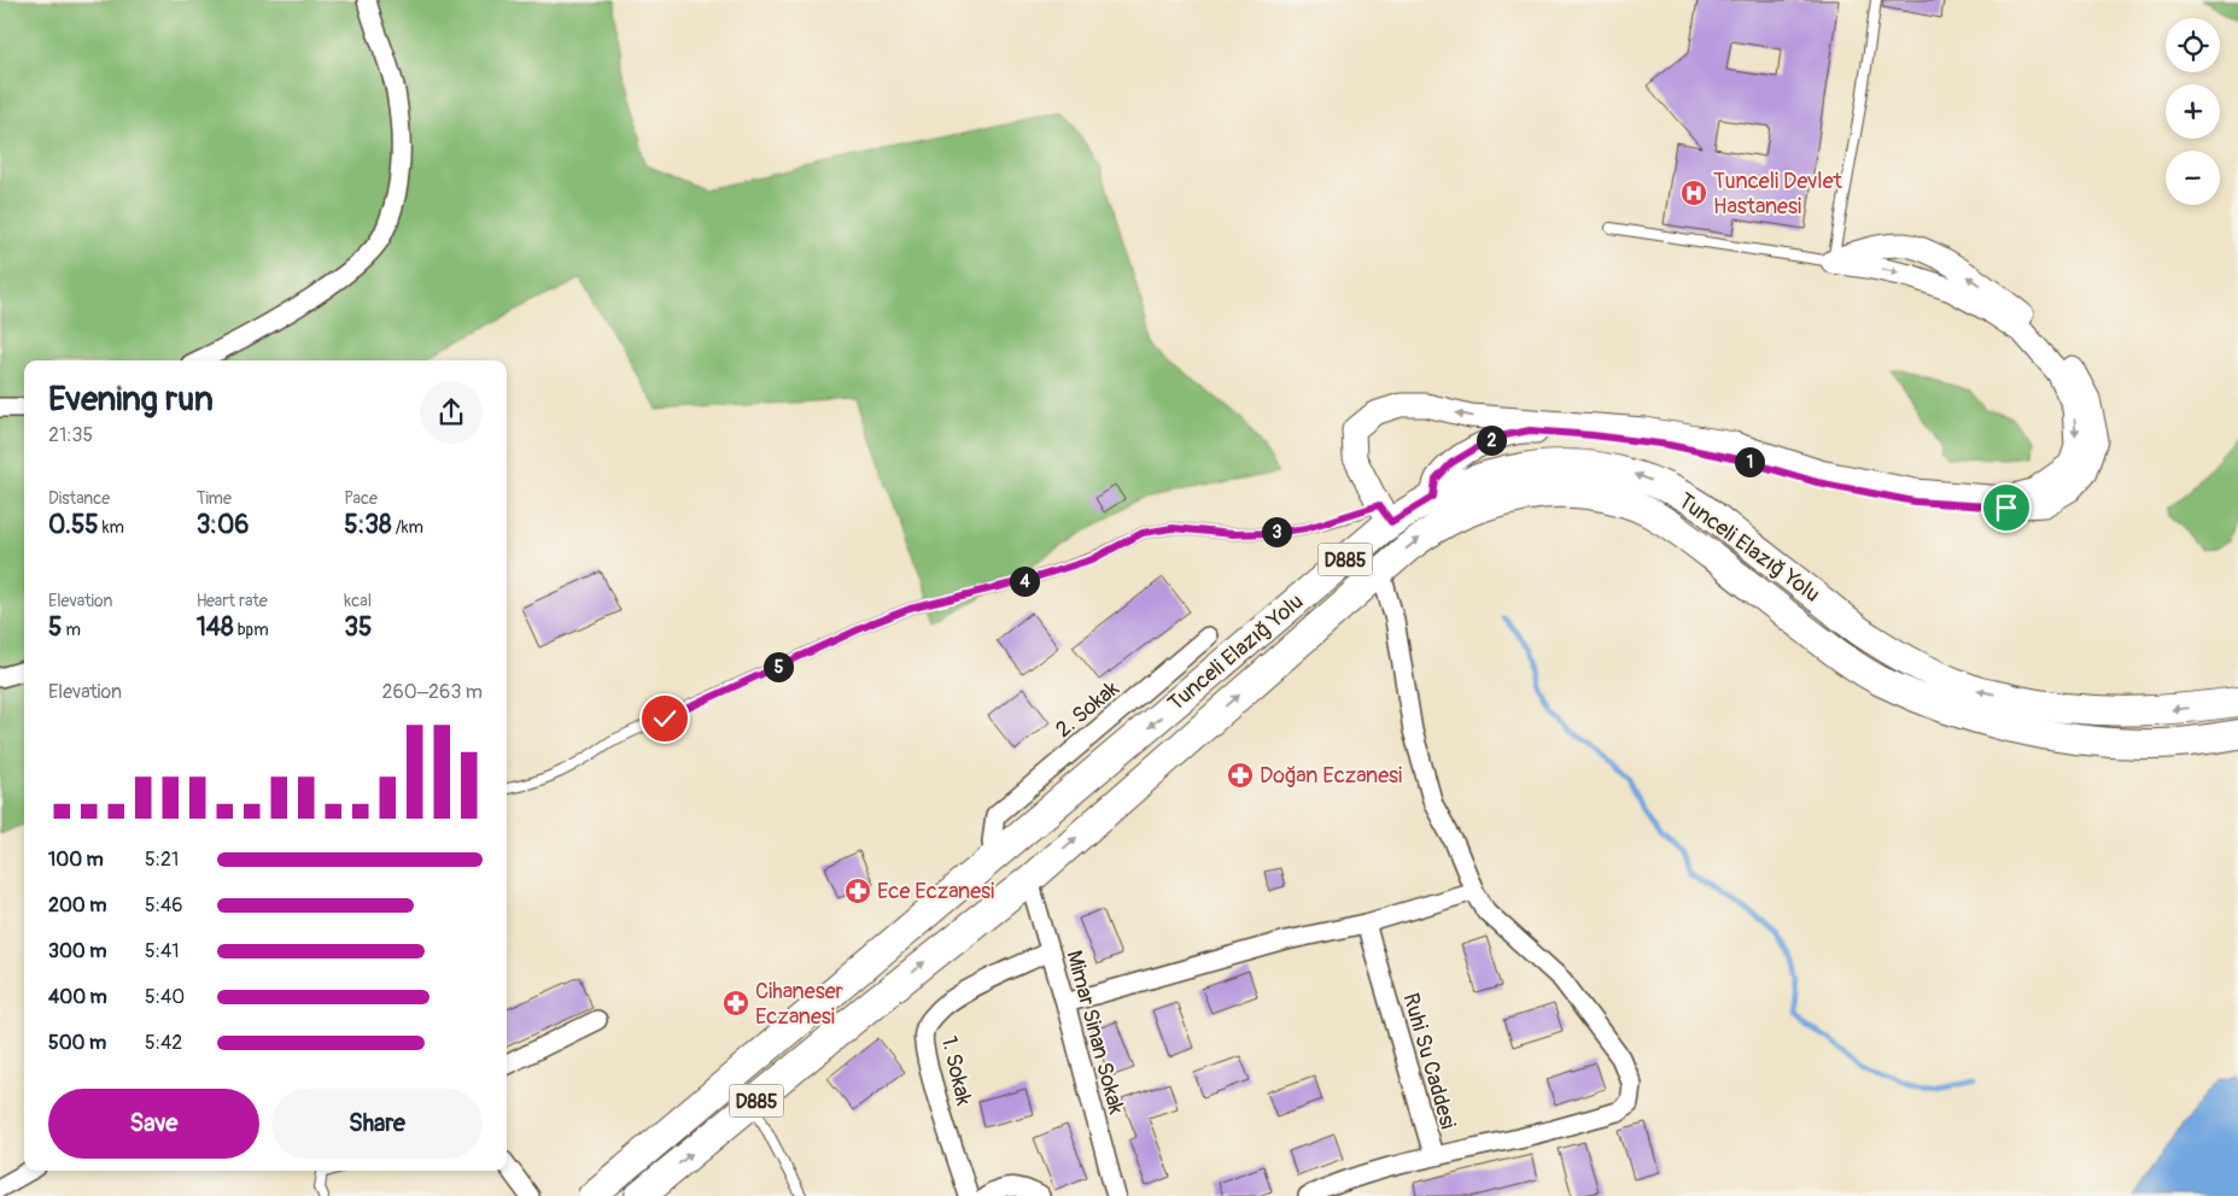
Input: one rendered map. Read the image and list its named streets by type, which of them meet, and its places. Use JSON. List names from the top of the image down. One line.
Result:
{"streets":{"main road":["Tunceli Elazığ Yolu","D885"],"street":["2. Sokak","Mimar Sinan Sokak","Ruhi Su Caddesi","1. Sokak"]},"crossings":[["Tunceli Elazığ Yolu","2. Sokak"],["Tunceli Elazığ Yolu","Mimar Sinan Sokak"],["Mimar Sinan Sokak","1. Sokak"]],"places":{"hospital":["Tunceli Devlet Hastanesi"],"pharmacy":["Doğan Eczanesi","Ece Eczanesi","Cihaneser Eczanesi"]},"page":{"map_buttons":["+","−"],"heading":["Evening run","21:35"],"pins":["2","1","3","4","5"],"stats":[["Distance","0.55 km"],["Time","3:06"],["Pace","5:38 /km"],["Elevation","5 m"],["Heart rate","148 bpm"],["kcal","35"]],"chart":["Elevation","260–263 m"],"list":[{"name":"100 m","note":"5:21"},{"name":"200 m","note":"5:46"},{"name":"300 m","note":"5:41"},{"name":"400 m","note":"5:40"},{"name":"500 m","note":"5:42"}],"buttons":["Save","Share"]}}
